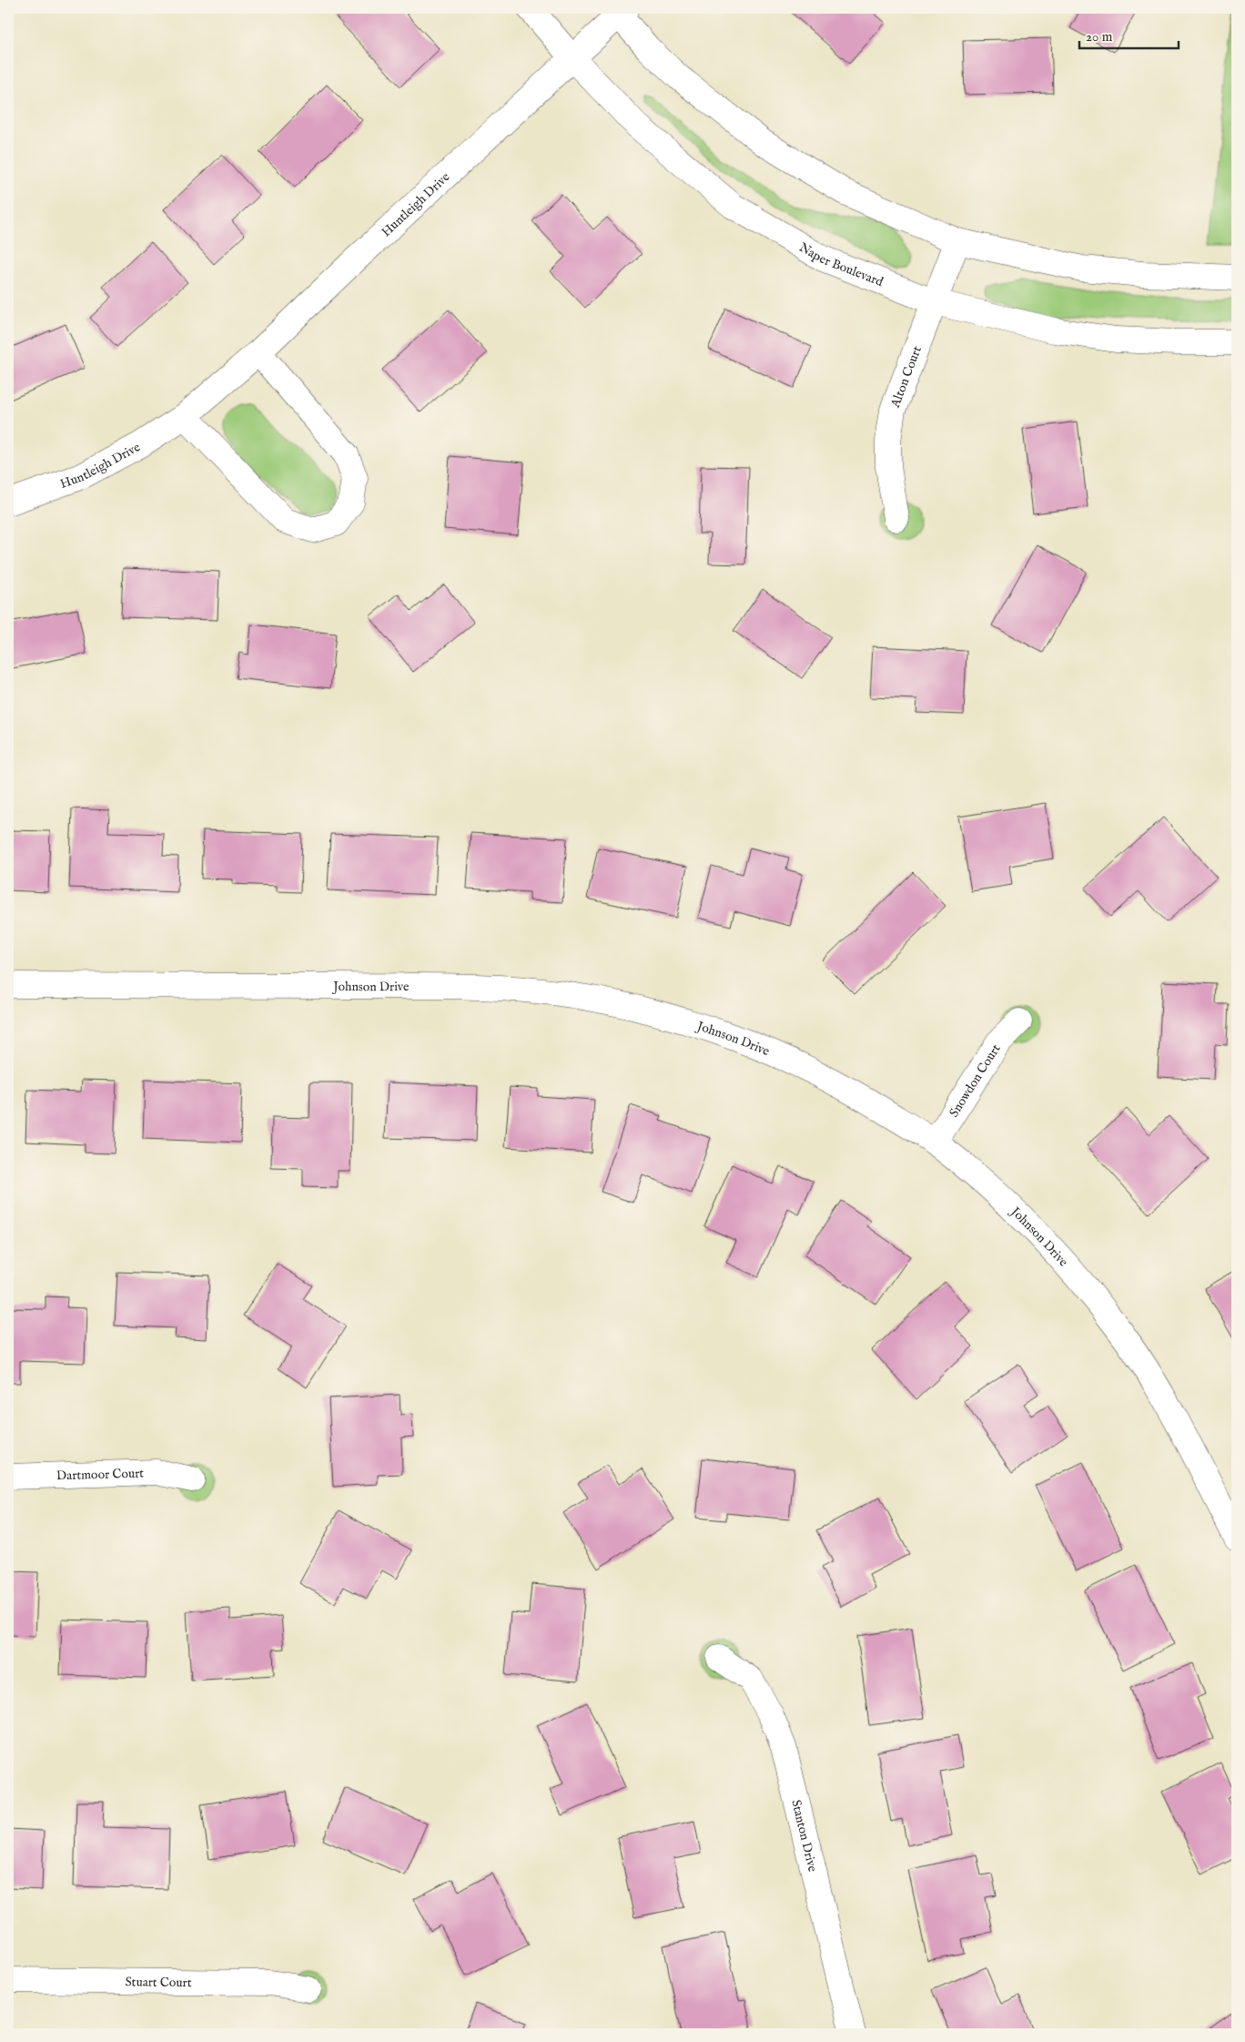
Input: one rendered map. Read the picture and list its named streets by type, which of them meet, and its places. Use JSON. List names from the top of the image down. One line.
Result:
{"streets":{"street":["Huntleigh Drive","Naper Boulevard","Alton Court","Johnson Drive","Snowdon Court","Dartmoor Court","Stanton Drive","Stuart Court"]},"crossings":[["Huntleigh Drive","Naper Boulevard"],["Naper Boulevard","Alton Court"],["Johnson Drive","Snowdon Court"]],"scale_bar":"20 m"}
